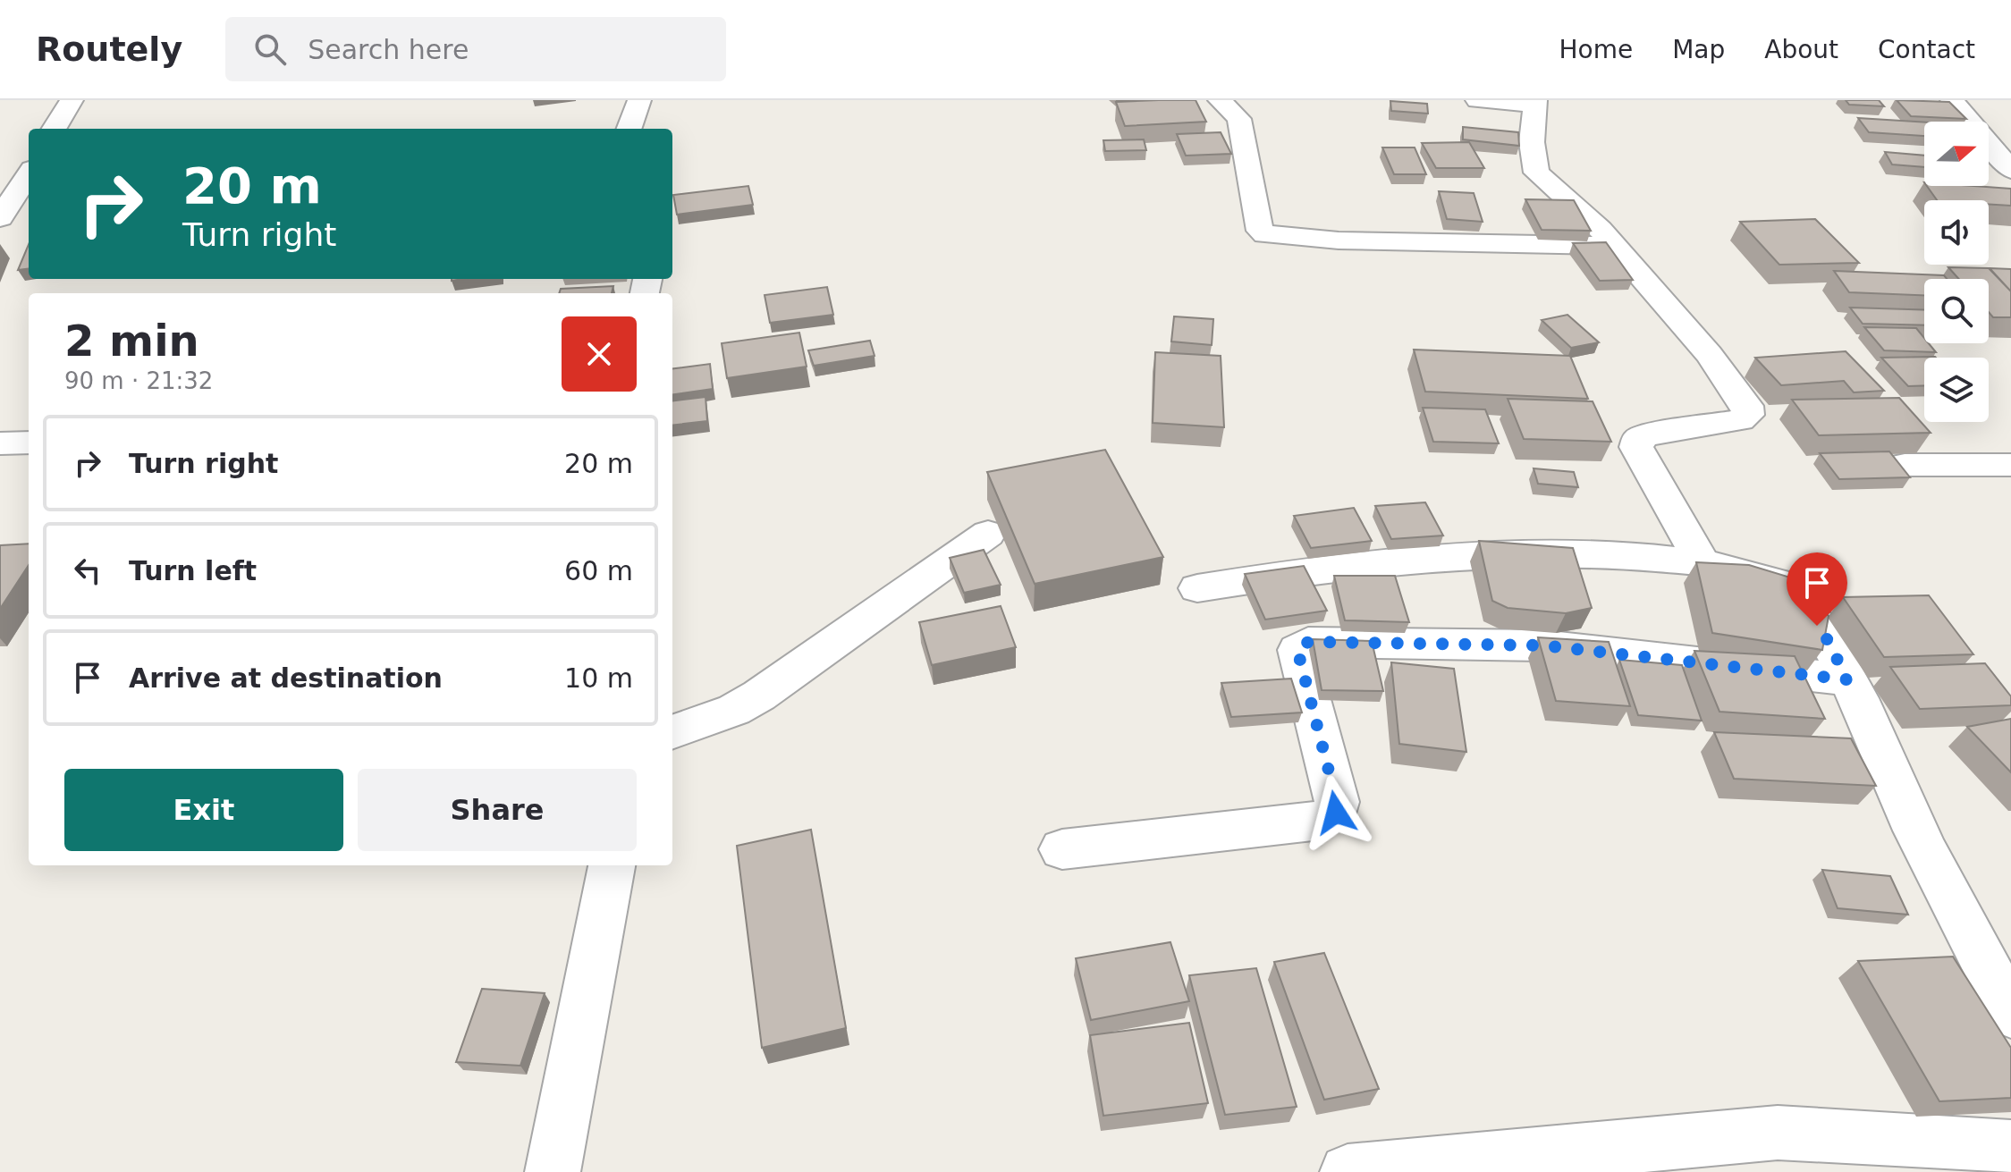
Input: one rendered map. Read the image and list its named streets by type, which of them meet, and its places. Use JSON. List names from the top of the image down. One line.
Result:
{"north":"right","page":{"header":"Routely","search":"Search here","nav":["Home","Map","About","Contact"],"turn":["20 m","Turn right"],"heading":["2 min","90 m · 21:32"],"list":[{"name":"Turn right","value":"20 m"},{"name":"Turn left","value":"60 m"},{"name":"Arrive at destination","value":"10 m"}],"buttons":["Exit","Share"]}}
